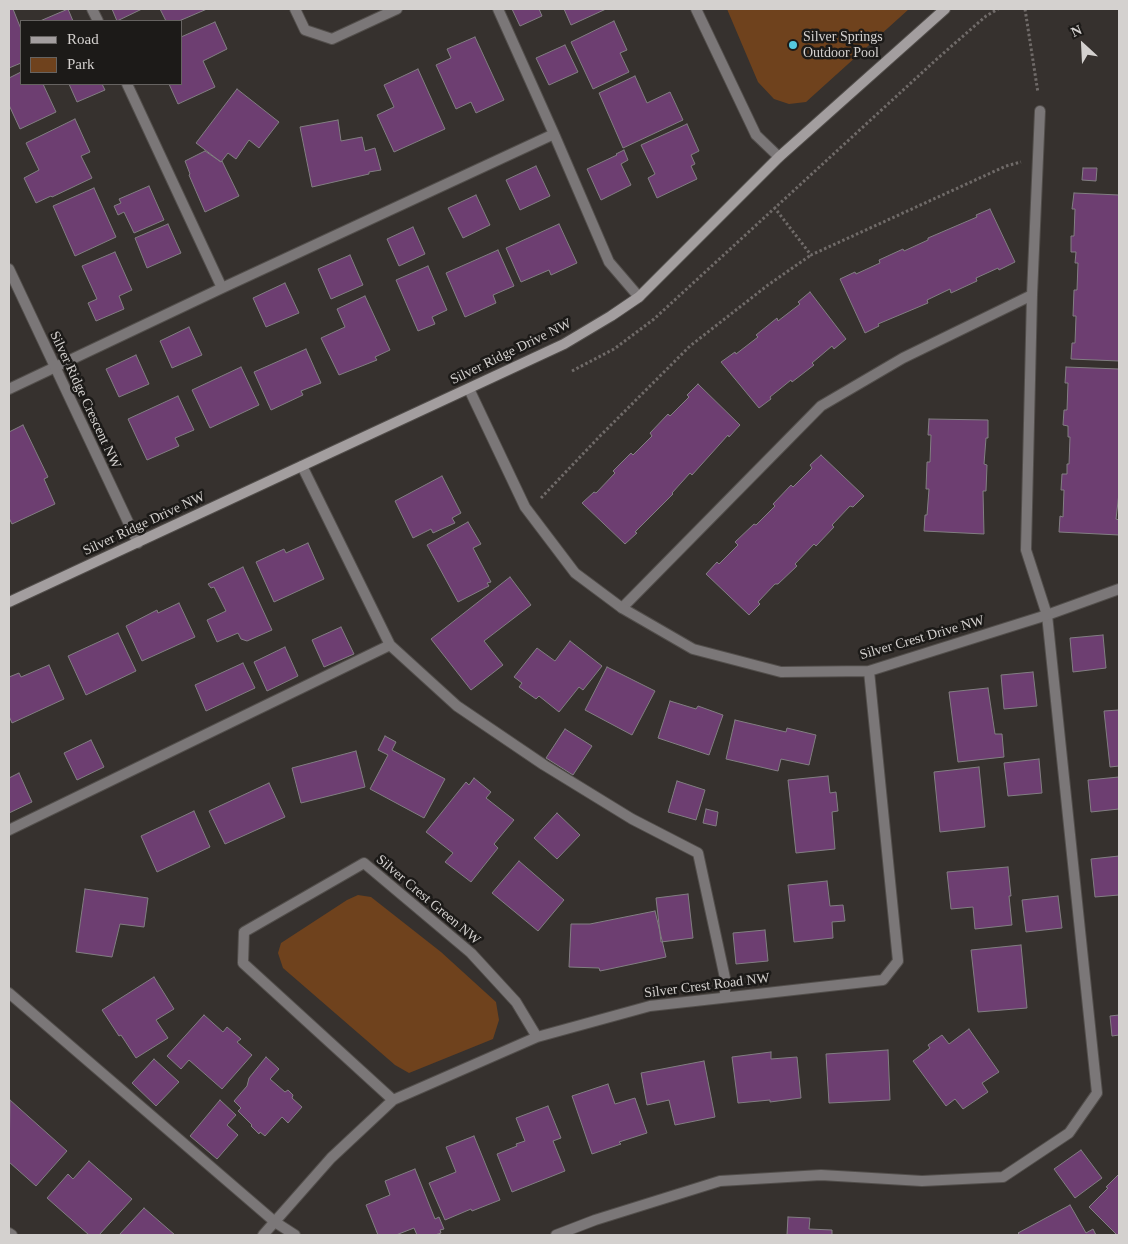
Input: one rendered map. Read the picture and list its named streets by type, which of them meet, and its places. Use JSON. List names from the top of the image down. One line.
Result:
{"streets":{"street":["Silver Ridge Drive NW","Silver Ridge Crescent NW","Silver Crest Drive NW","Silver Crest Green NW","Silver Crest Road NW"]},"crossings":[["Silver Ridge Drive NW","Silver Ridge Crescent NW"],["Silver Ridge Drive NW","Silver Crest Drive NW"],["Silver Crest Drive NW","Silver Crest Road NW"],["Silver Crest Green NW","Silver Crest Road NW"]],"places":["Silver Springs Outdoor Pool"],"legend":["Road","Park"],"north":"top left"}
